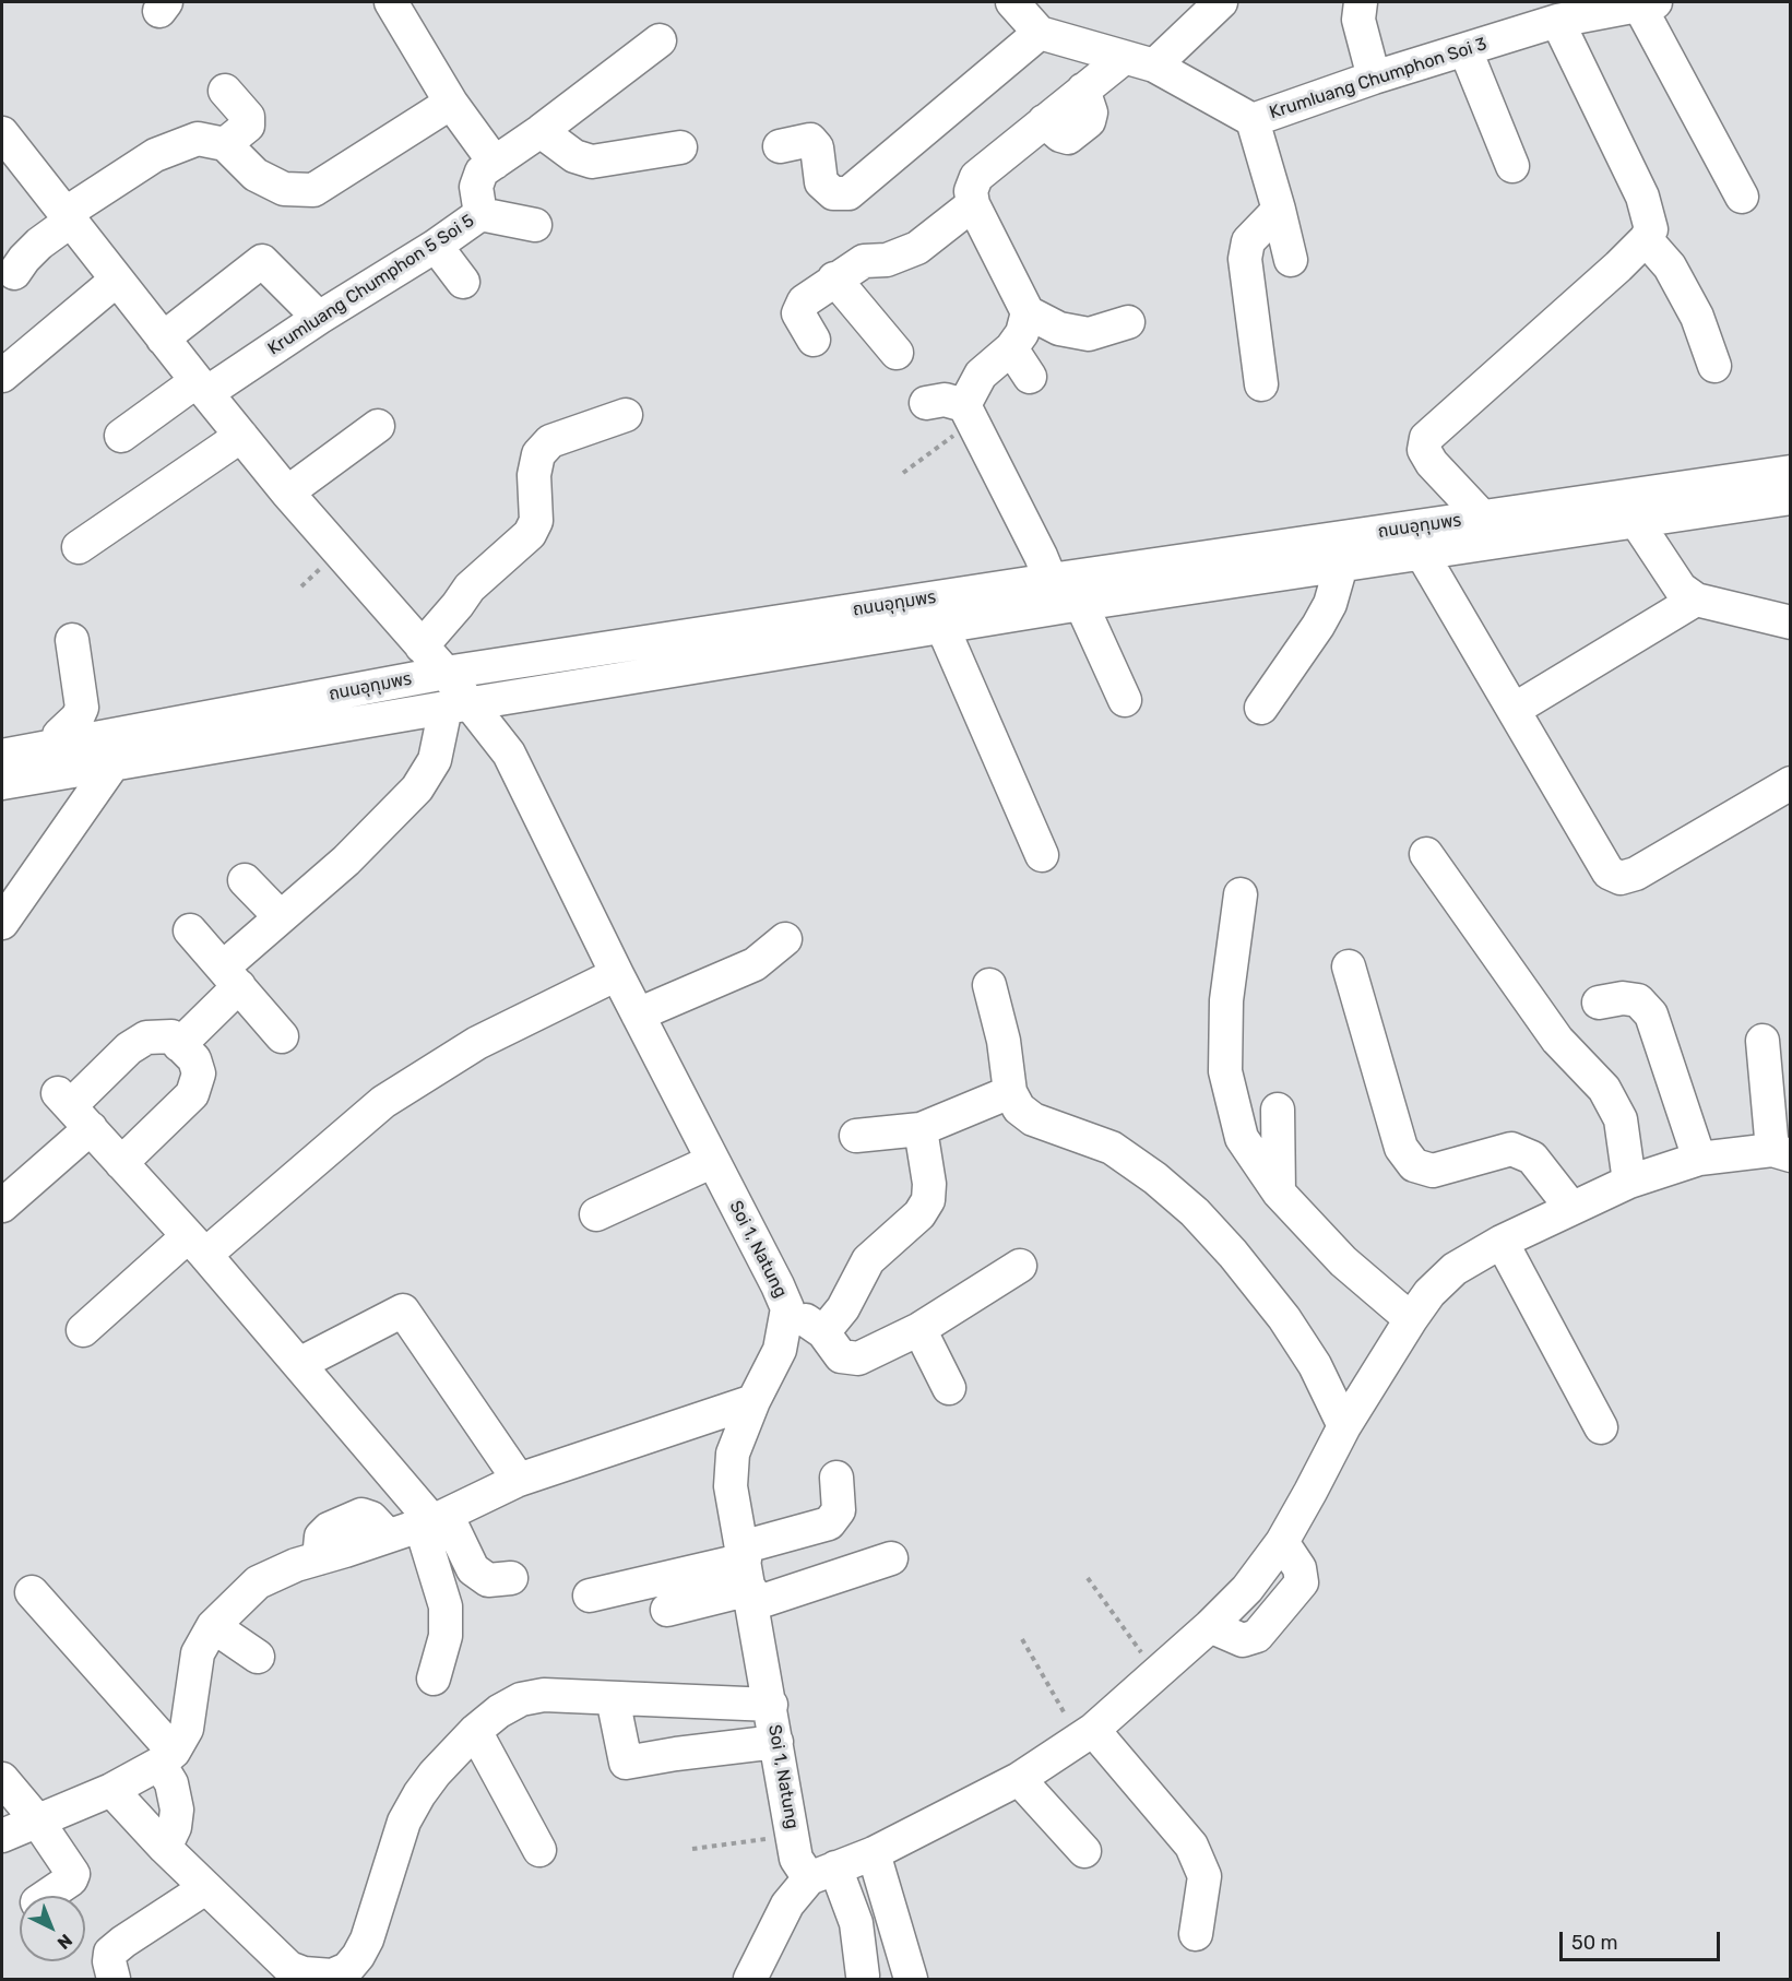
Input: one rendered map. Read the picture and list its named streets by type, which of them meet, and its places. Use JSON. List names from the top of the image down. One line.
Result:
{"streets":{"street":["Krumluang Chumphon Soi 3","Krumluang Chumphon 5 Soi 5","ถนนอุทุมพร","Soi 1, Natung"]},"crossings":[["Krumluang Chumphon 5 Soi 5","Soi 1, Natung"],["ถนนอุทุมพร","Soi 1, Natung"]],"scale_bar":"50 m","north":"bottom right"}
